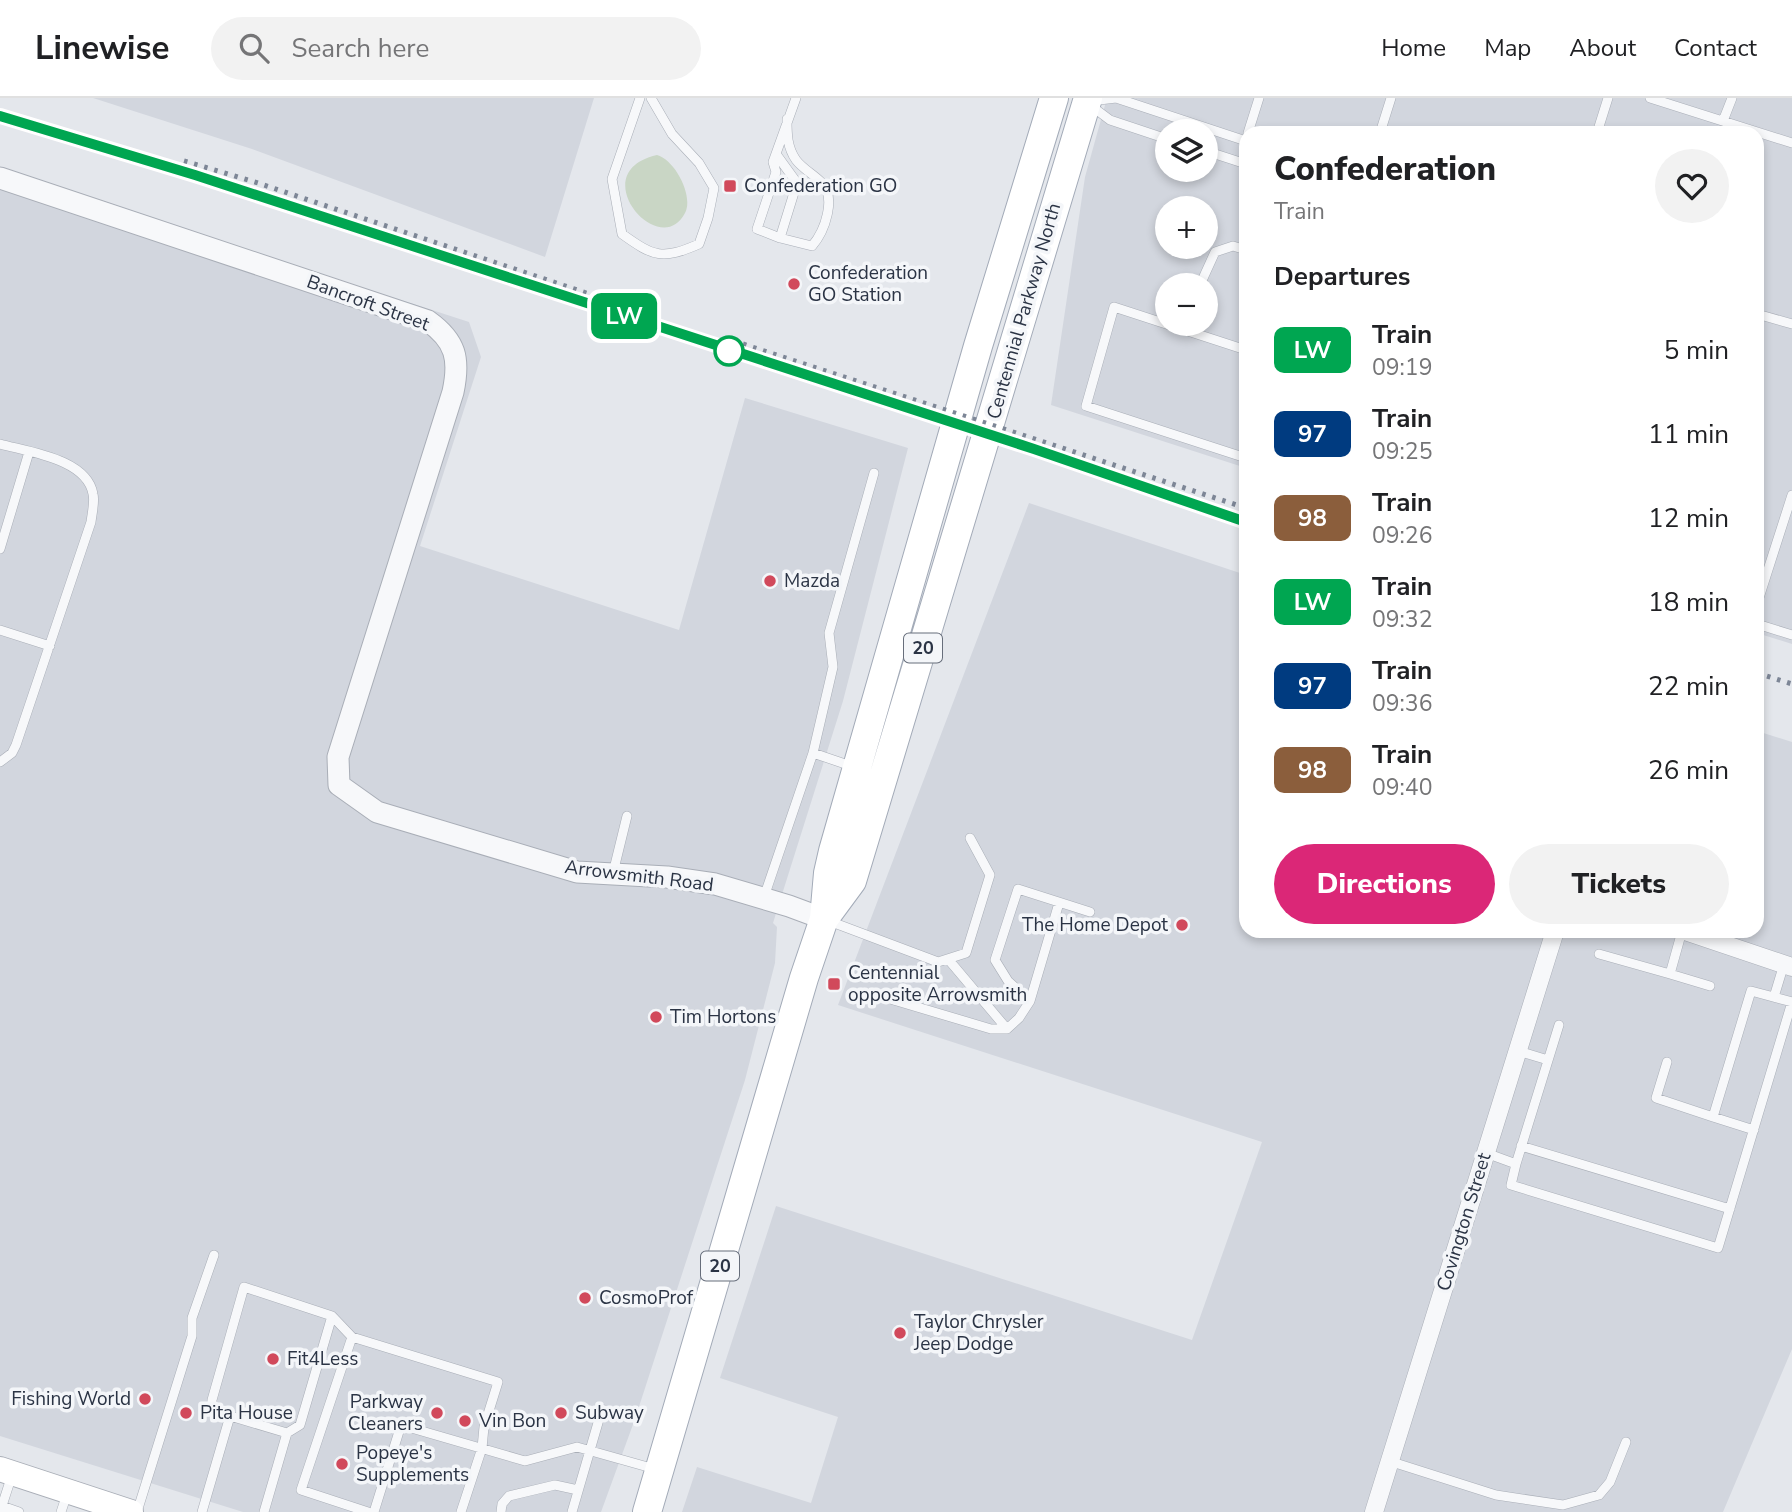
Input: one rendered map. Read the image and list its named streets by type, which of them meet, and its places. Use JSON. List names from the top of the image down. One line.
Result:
{"streets":{"main road":["Centennial Parkway North","20"],"street":["Bancroft Street","Arrowsmith Road","Covington Street"]},"crossings":[["Bancroft Street","Arrowsmith Road"],["Centennial Parkway North","Arrowsmith Road"]],"places":{"transit":["Confederation GO","Centennial opposite Arrowsmith"],"other":["Confederation GO Station","Mazda","The Home Depot","Tim Hortons","CosmoProf","Taylor Chrysler Jeep Dodge","Fit4Less","Fishing World","Pita House","Parkway Cleaners","Subway","Vin Bon","Popeye's Supplements"]},"page":{"header":"Linewise","search":"Search here","nav":["Home","Map","About","Contact"],"on_map":"LW","map_buttons":["+","−"],"heading":[["Confederation","Train"],"Departures"],"list":[{"mark":"LW","name":"Train","note":"09:19","value":"5 min"},{"mark":"97","name":"Train","note":"09:25","value":"11 min"},{"mark":"98","name":"Train","note":"09:26","value":"12 min"},{"mark":"LW","name":"Train","note":"09:32","value":"18 min"},{"mark":"97","name":"Train","note":"09:36","value":"22 min"},{"mark":"98","name":"Train","note":"09:40","value":"26 min"}],"buttons":["Directions","Tickets"]}}
